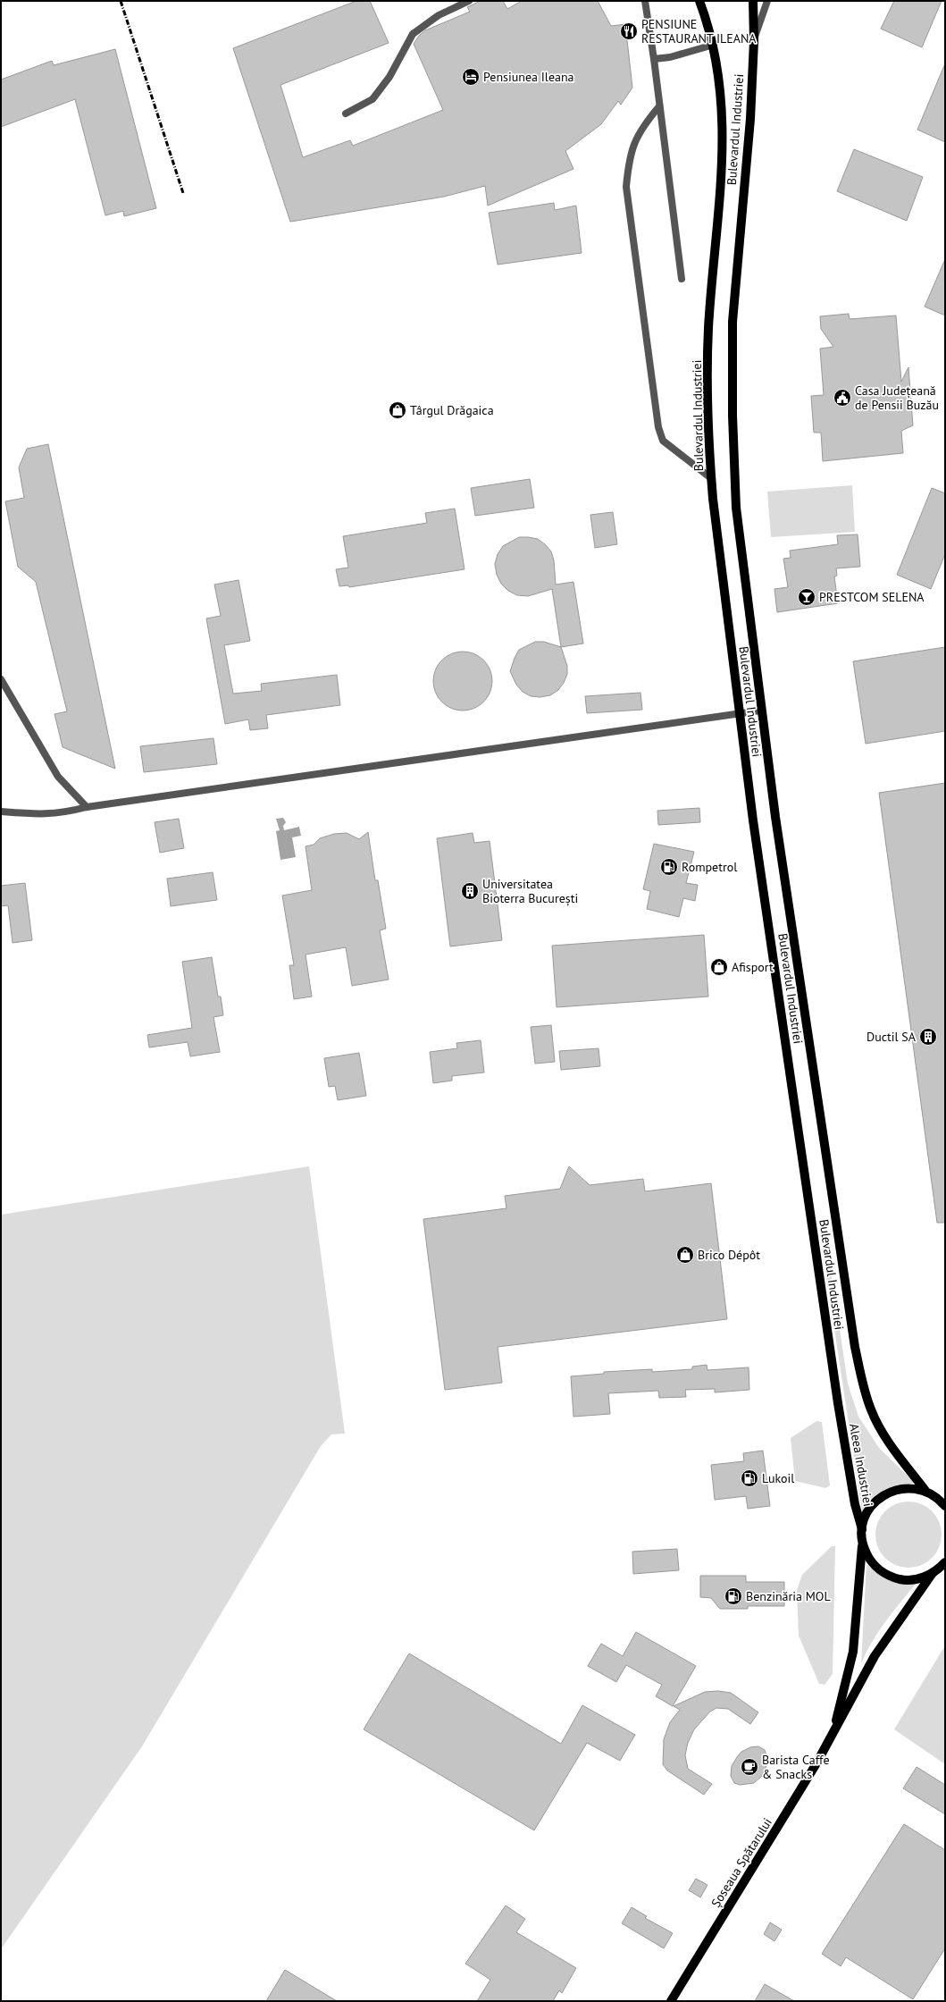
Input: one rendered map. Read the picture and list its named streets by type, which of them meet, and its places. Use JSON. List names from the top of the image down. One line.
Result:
{"streets":{"main road":["Bulevardul Industriei","Aleea Industriei","Șoseaua Spătarului"]},"crossings":[["Bulevardul Industriei","Aleea Industriei"],["Aleea Industriei","Șoseaua Spătarului"]],"places":{"restaurant":["PENSIUNE RESTAURANT ILEANA"],"hotel":["Pensiunea Ileana"],"public building":["Casa Județeană de Pensii Buzău"],"shop":["Târgul Drăgaica","Afisport","Brico Dépôt"],"bar":["PRESTCOM SELENA"],"fuel station":["Rompetrol","Lukoil","Benzinăria MOL"],"building":["Universitatea Bioterra București","Ductil SA"],"cafe":["Barista Caffe & Snacks"]}}
